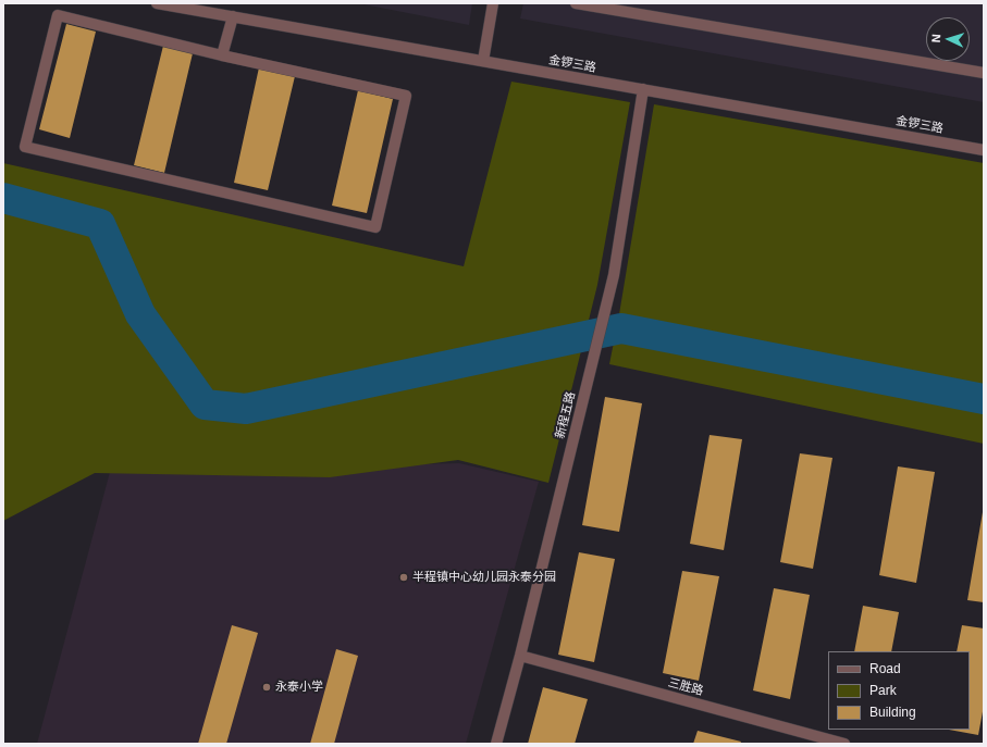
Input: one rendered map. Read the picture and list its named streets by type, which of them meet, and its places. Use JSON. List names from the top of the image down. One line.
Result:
{"streets":{"street":["金锣三路","新程五路","三胜路"]},"crossings":[["金锣三路","新程五路"],["新程五路","三胜路"]],"places":["半程镇中心幼儿园永泰分园","永泰小学"],"legend":["Road","Park","Building"],"north":"left"}
